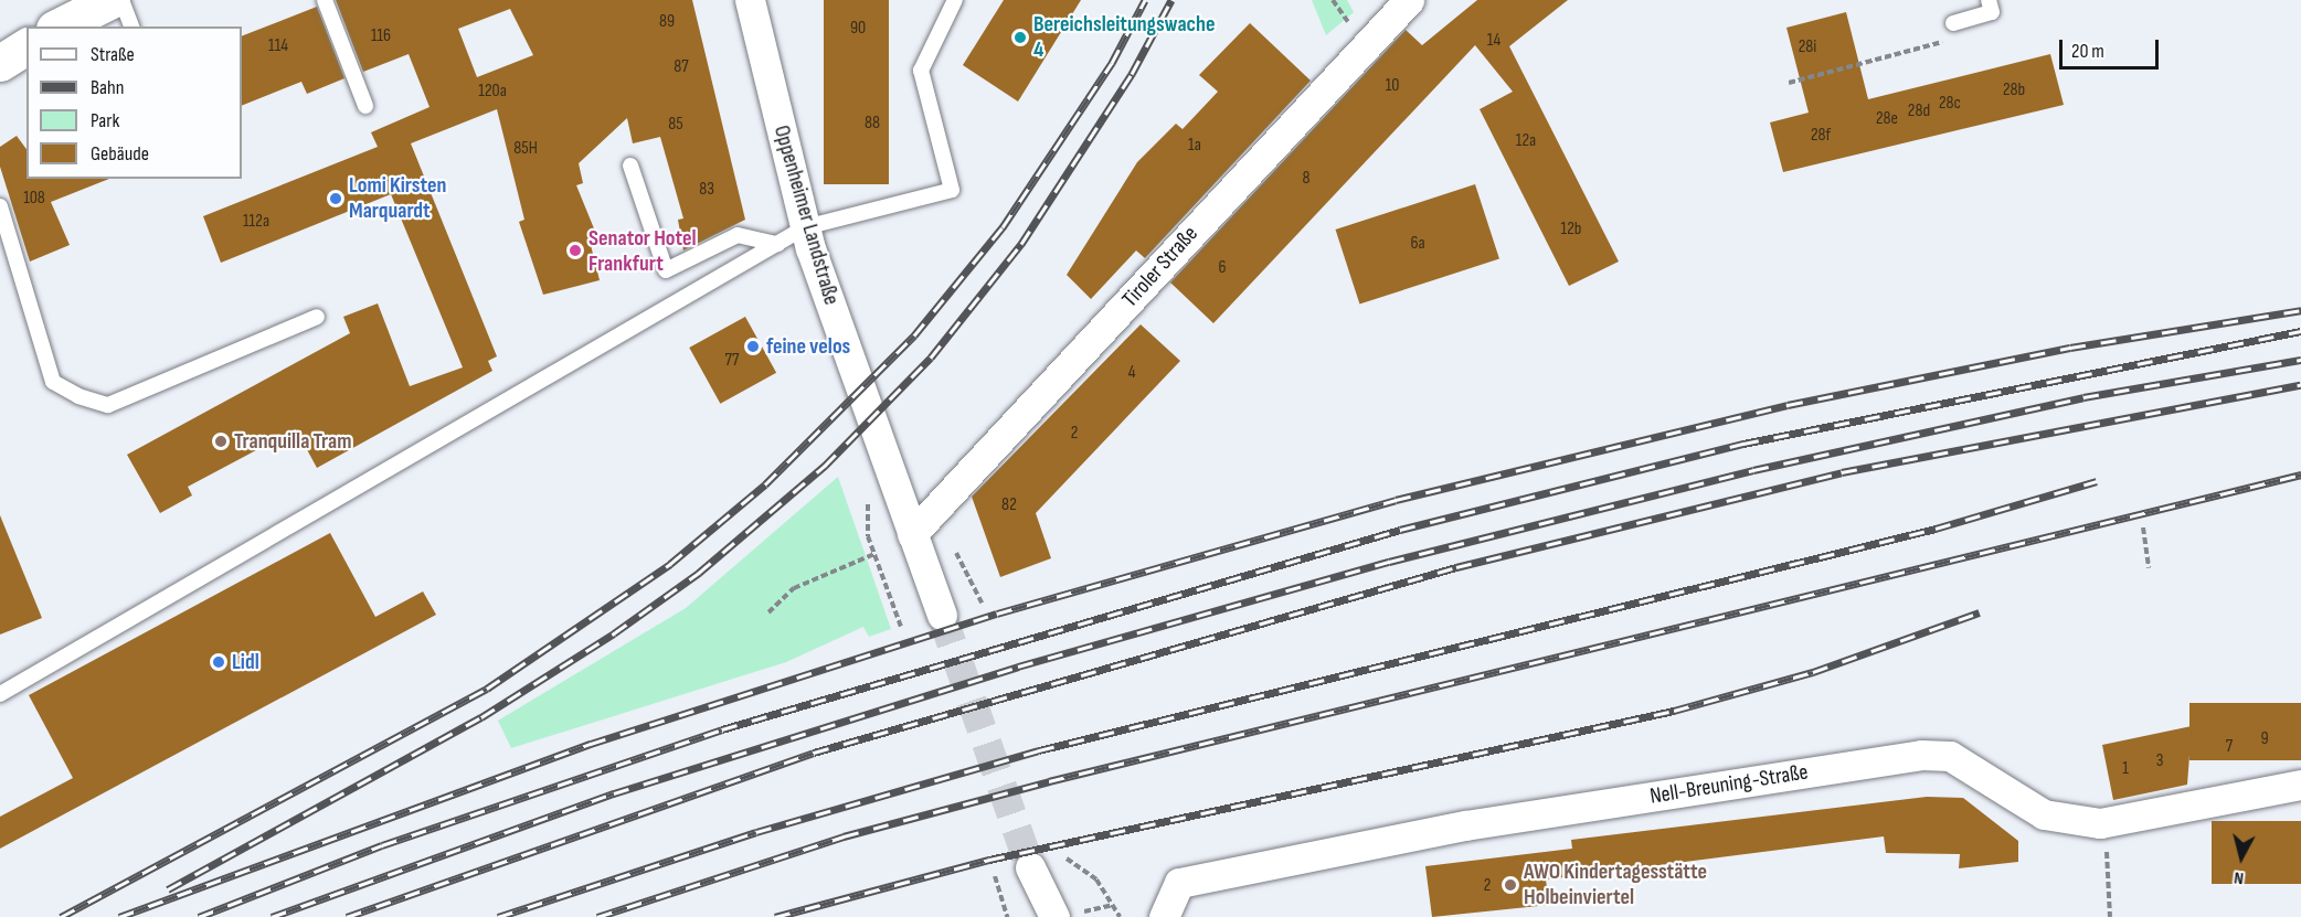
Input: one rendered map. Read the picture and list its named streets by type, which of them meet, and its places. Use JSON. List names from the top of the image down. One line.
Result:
{"streets":{"street":["Oppenheimer Landstraße","Tiroler Straße","Nell-Breuning-Straße"]},"crossings":[["Oppenheimer Landstraße","Tiroler Straße"]],"places":["Bereichsleitungswache 4","Lomi Kirsten Marquardt","Senator Hotel Frankfurt","feine velos","Tranquilla Tram","Lidl","AWO Kindertagesstätte Holbeinviertel"],"house_numbers":["89","90","116","14","114","28i","87","10","28b","120a","28c","28d","28e","88","85","28f","12a","1a","85H","8","83","108","112a","12b","6a","6","77","4","2","82","9","7","3","1","2"],"legend":["Straße","Bahn","Park","Gebäude"],"scale_bar":"20 m","north":"bottom"}
